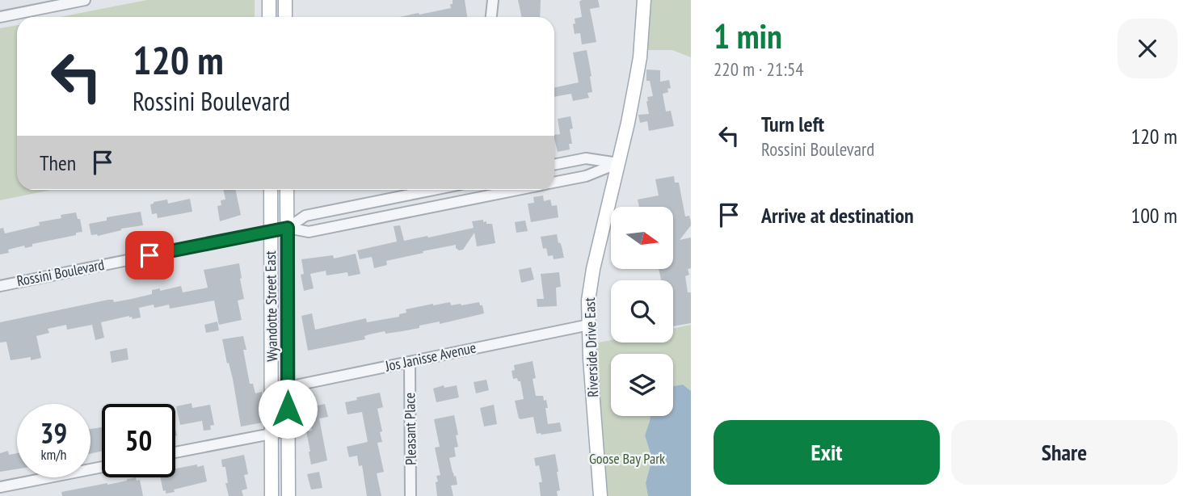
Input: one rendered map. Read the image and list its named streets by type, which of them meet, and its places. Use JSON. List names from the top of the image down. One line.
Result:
{"streets":{"main road":["Wyandotte Street East","Riverside Drive East"],"street":["Rossini Boulevard","Jos Janisse Avenue","Pleasant Place"]},"crossings":[["Rossini Boulevard","Wyandotte Street East"],["Rossini Boulevard","Riverside Drive East"],["Wyandotte Street East","Jos Janisse Avenue"],["Riverside Drive East","Jos Janisse Avenue"],["Jos Janisse Avenue","Pleasant Place"]],"parks":["Goose Bay Park"],"north":"right","page":{"heading":["1 min","220 m · 21:54"],"turn":["120 m","Rossini Boulevard"],"list":[{"name":"Turn left","note":"Rossini Boulevard","value":"120 m"},{"name":"Arrive at destination","value":"100 m"}],"then":"Then","speed":"39 km/h","limit":"50","buttons":["Exit","Share"]}}
